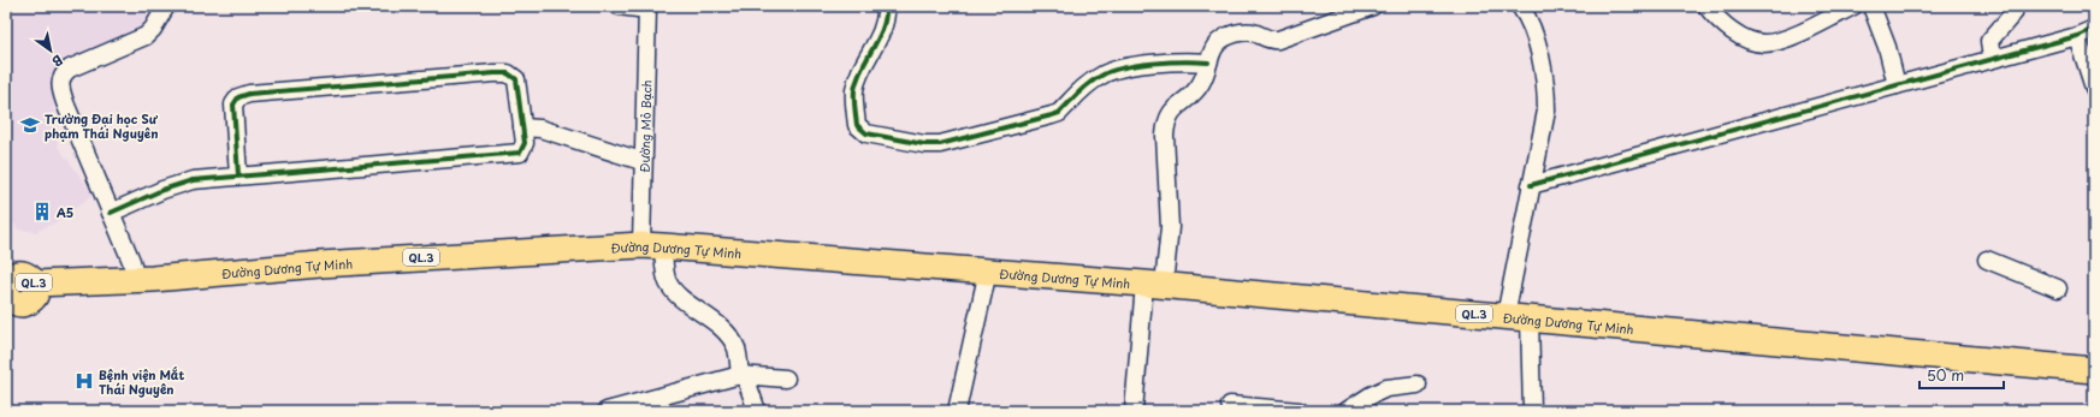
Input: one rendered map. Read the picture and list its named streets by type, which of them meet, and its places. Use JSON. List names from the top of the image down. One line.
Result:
{"streets":{"highway":["Đường Dương Tự Minh","QL.3"],"street":["Đường Mỏ Bạch"]},"crossings":[["Đường Mỏ Bạch","Đường Dương Tự Minh"]],"places":{"school or university":["Trường Đại học Sư phạm Thái Nguyên"],"building":["A5"],"hospital":["Bệnh viện Mắt Thái Nguyên"]},"scale_bar":"50 m","north":"bottom right"}
